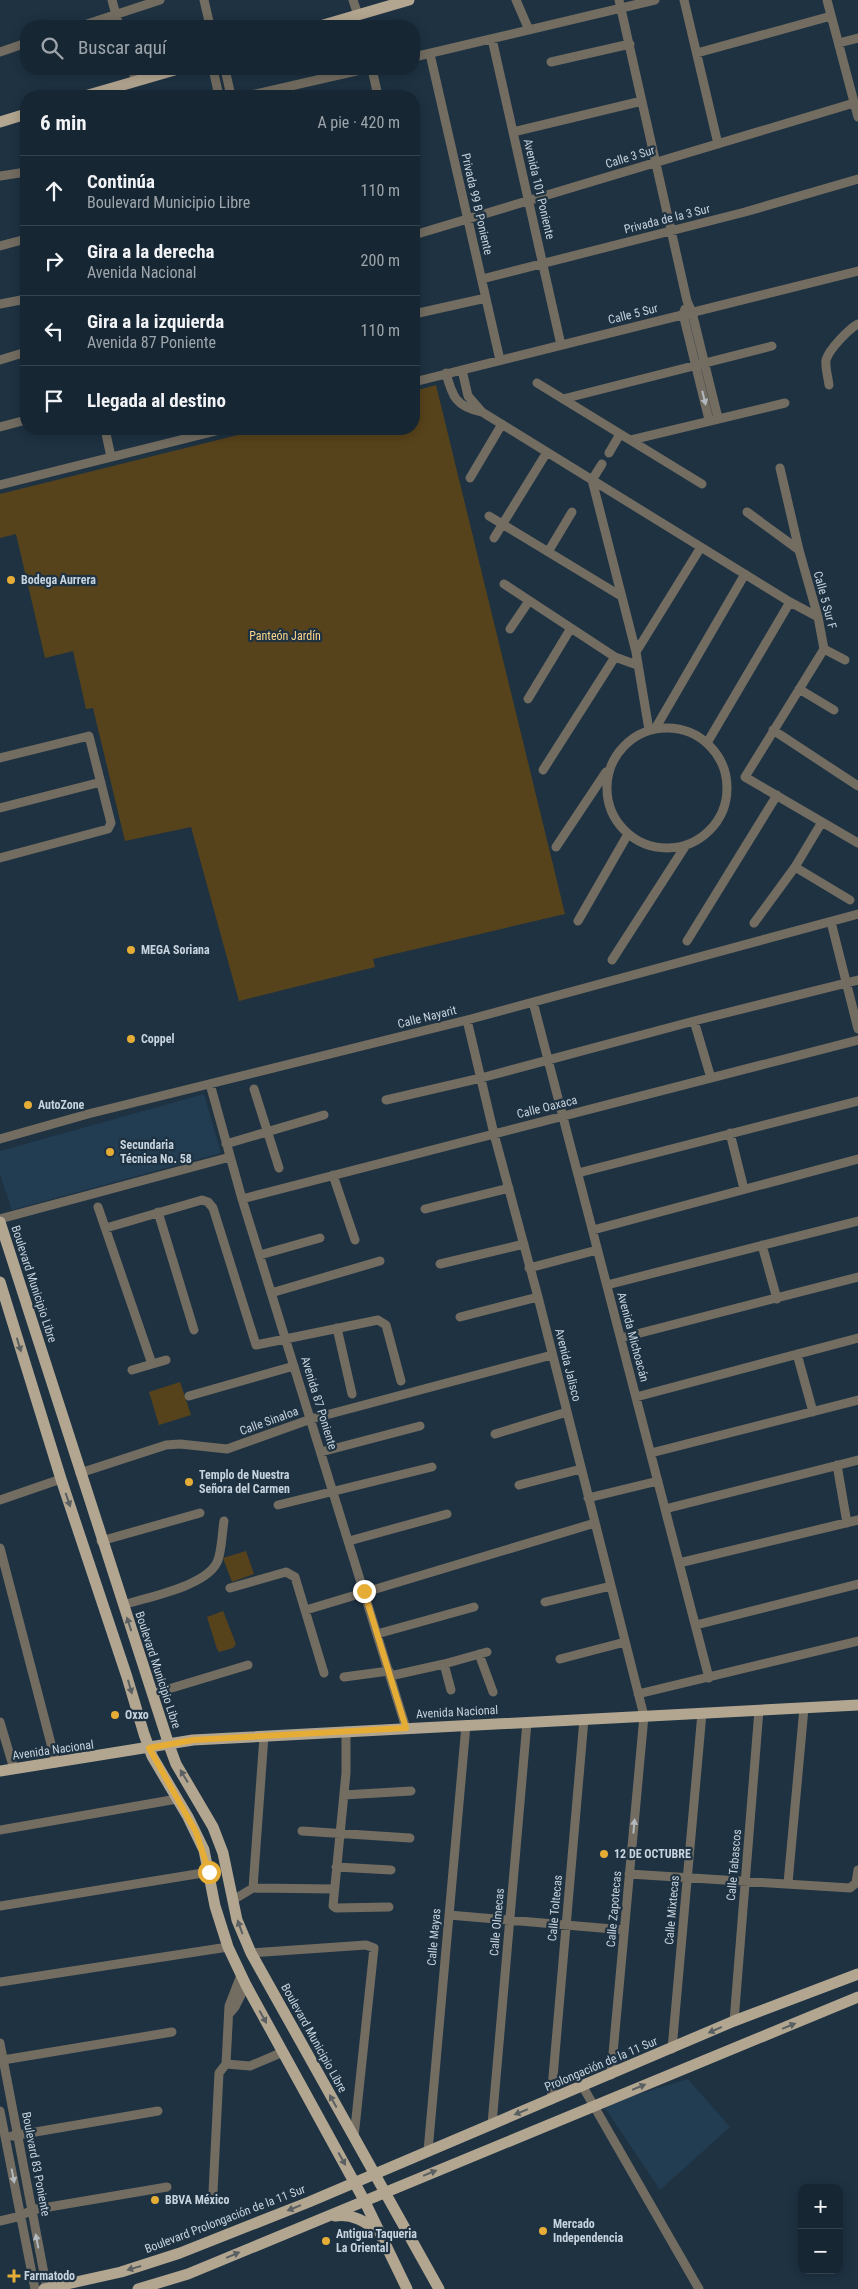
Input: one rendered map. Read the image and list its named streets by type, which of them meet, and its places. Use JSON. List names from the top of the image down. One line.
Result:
{"streets":{"main road":["Boulevard Municipio Libre","Avenida Nacional","Prolongación de la 11 Sur","Boulevard Prolongación de la 11 Sur"],"street":["Calle 3 Sur","Avenida 101 Poniente","Privada 99 B Poniente","Privada de la 3 Sur","Calle 5 Sur","Calle 5 Sur F","Calle Nayarit","Calle Oaxaca","Avenida Michoacán","Avenida Jalisco","Avenida 87 Poniente","Calle Sinaloa","Calle Tabascos","Calle Toltecas","Calle Zapotecas","Calle Mixtecas","Calle Olmecas","Calle Mayas","Boulevard 83 Poniente"]},"crossings":[["Calle 3 Sur","Avenida 101 Poniente"],["Calle 3 Sur","Privada 99 B Poniente"],["Avenida 101 Poniente","Privada de la 3 Sur"],["Avenida 101 Poniente","Calle 5 Sur"],["Privada 99 B Poniente","Privada de la 3 Sur"],["Privada 99 B Poniente","Calle 5 Sur"],["Calle Nayarit","Avenida Michoacán"],["Calle Nayarit","Avenida Jalisco"],["Calle Nayarit","Avenida 87 Poniente"],["Calle Oaxaca","Avenida Michoacán"],["Calle Oaxaca","Avenida Jalisco"],["Calle Oaxaca","Avenida 87 Poniente"],["Boulevard Municipio Libre","Calle Sinaloa"],["Boulevard Municipio Libre","Avenida Nacional"],["Boulevard Municipio Libre","Prolongación de la 11 Sur"],["Avenida Jalisco","Calle Sinaloa"],["Avenida Jalisco","Avenida Nacional"],["Avenida Jalisco","Calle Zapotecas"],["Avenida 87 Poniente","Calle Sinaloa"],["Avenida 87 Poniente","Avenida Nacional"],["Avenida Nacional","Calle Tabascos"],["Avenida Nacional","Calle Toltecas"],["Avenida Nacional","Calle Zapotecas"],["Avenida Nacional","Calle Mixtecas"],["Avenida Nacional","Calle Olmecas"],["Avenida Nacional","Calle Mayas"],["Calle Tabascos","Prolongación de la 11 Sur"],["Calle Toltecas","Prolongación de la 11 Sur"],["Calle Zapotecas","Prolongación de la 11 Sur"],["Calle Mixtecas","Prolongación de la 11 Sur"],["Calle Olmecas","Prolongación de la 11 Sur"],["Calle Mayas","Prolongación de la 11 Sur"],["Prolongación de la 11 Sur","Boulevard Prolongación de la 11 Sur"],["Boulevard 83 Poniente","Boulevard Prolongación de la 11 Sur"]],"one_way":["Calle Zapotecas"],"parks":["Panteón Jardín"],"places":{"other":["Bodega Aurrera","MEGA Soriana","Coppel","AutoZone","Secundaria Técnica No. 58","Templo de Nuestra Señora del Carmen","Oxxo","12 DE OCTUBRE","BBVA México","Mercado Independencia","Antigua Taqueria La Oriental"],"health":["Farmatodo"]},"page":{"search":"Buscar aquí","heading":["6 min","A pie · 420 m"],"list":[["Continúa","Boulevard Municipio Libre","110 m"],["Gira a la derecha","Avenida Nacional","200 m"],["Gira a la izquierda","Avenida 87 Poniente","110 m"],"Llegada al destino"],"map_buttons":["+","−"]}}
